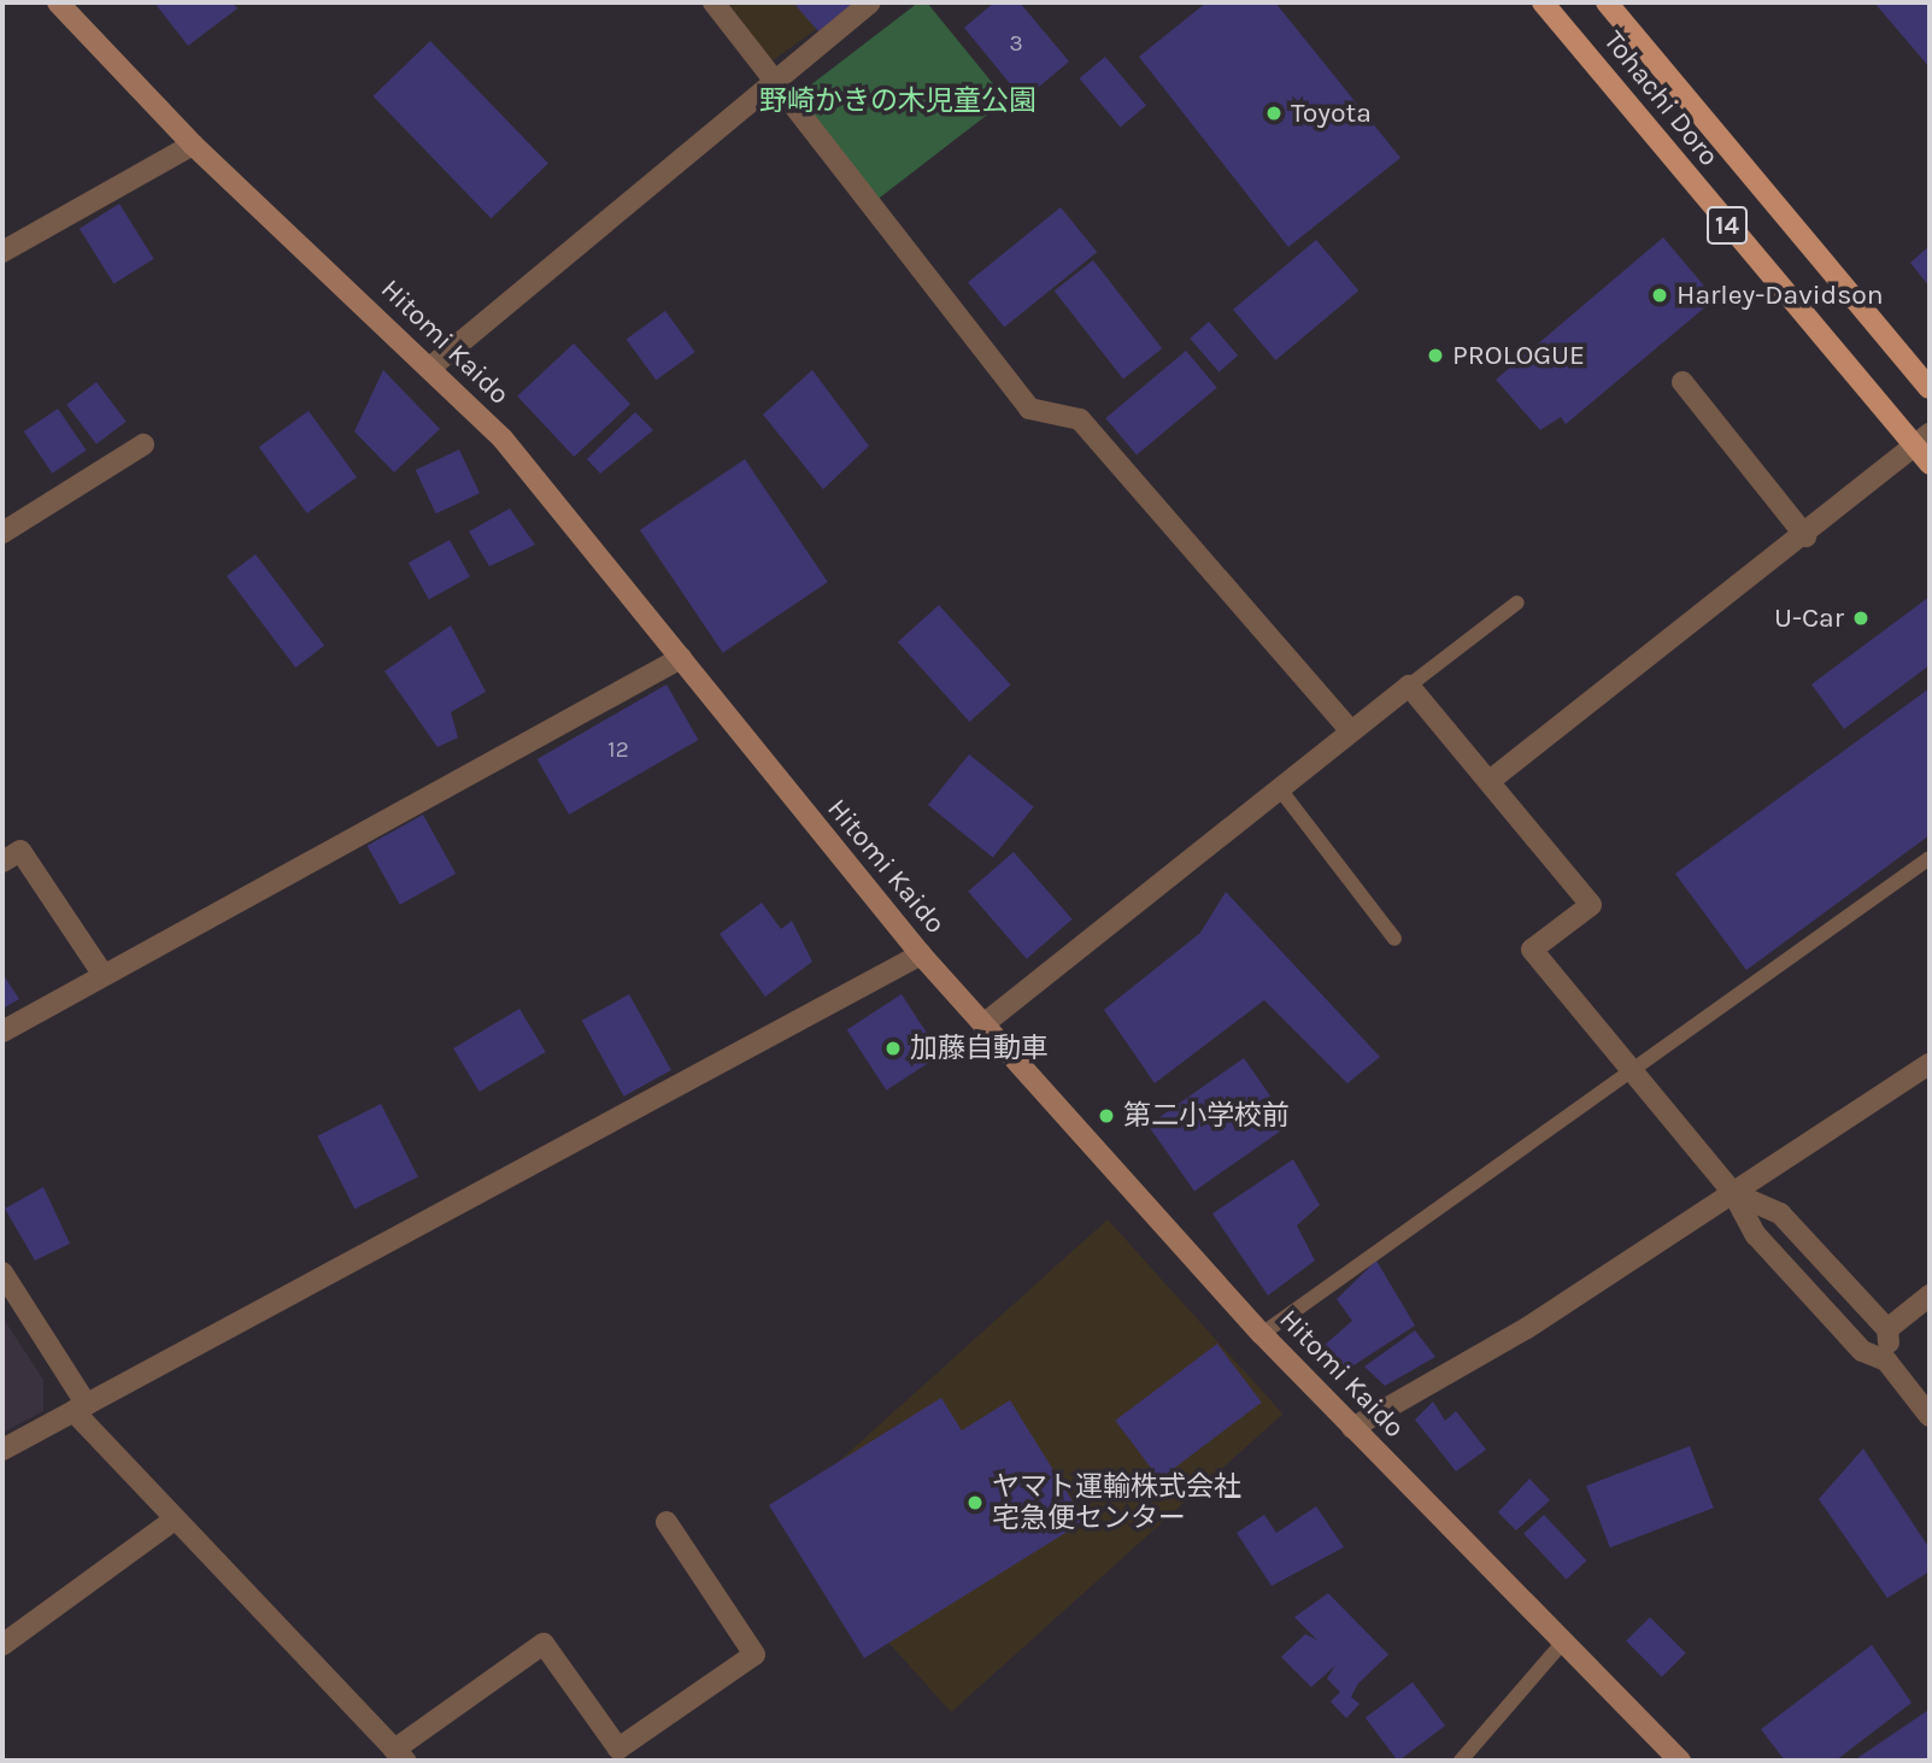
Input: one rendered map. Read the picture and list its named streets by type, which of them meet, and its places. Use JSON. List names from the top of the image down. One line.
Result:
{"streets":{"main road":["Tohachi Doro","14","Hitomi Kaido"]},"parks":["野崎かきの木児童公園"],"places":["Toyota","Harley-Davidson","PROLOGUE","U-Car","加藤自動車","第二小学校前","ヤマト運輸株式会社 宅急便センター"],"house_numbers":["3","12"]}
